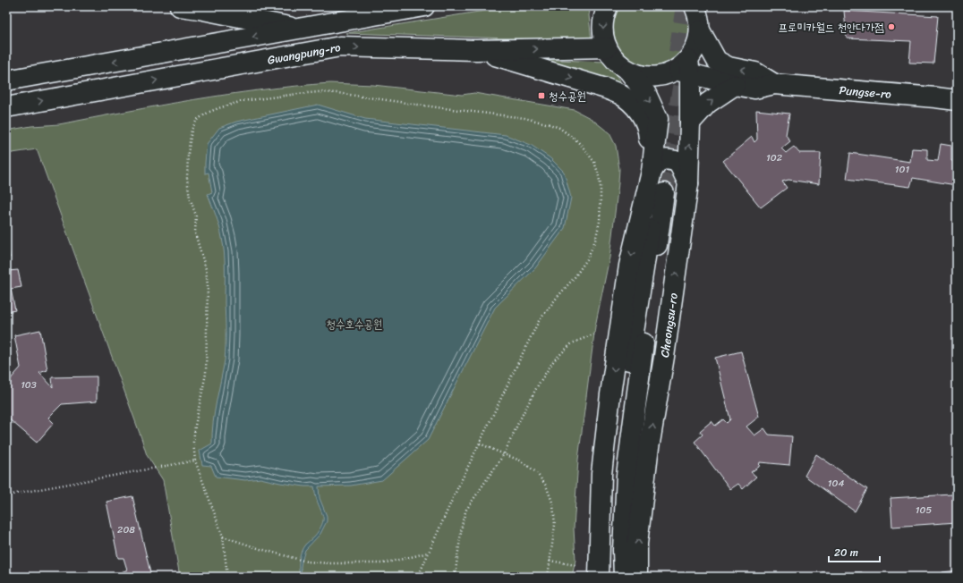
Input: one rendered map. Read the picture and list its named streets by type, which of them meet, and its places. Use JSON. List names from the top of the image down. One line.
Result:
{"streets":{"street":["Gwangpung-ro","Pungse-ro","Cheongsu-ro"]},"crossings":[["Pungse-ro","Cheongsu-ro"]],"parks":["청수호수공원"],"places":{"other":["프로미카월드 천안다가점"],"transit":["청수공원"]},"house_numbers":["102","101","103","104","105","208"],"scale_bar":"20 m"}
